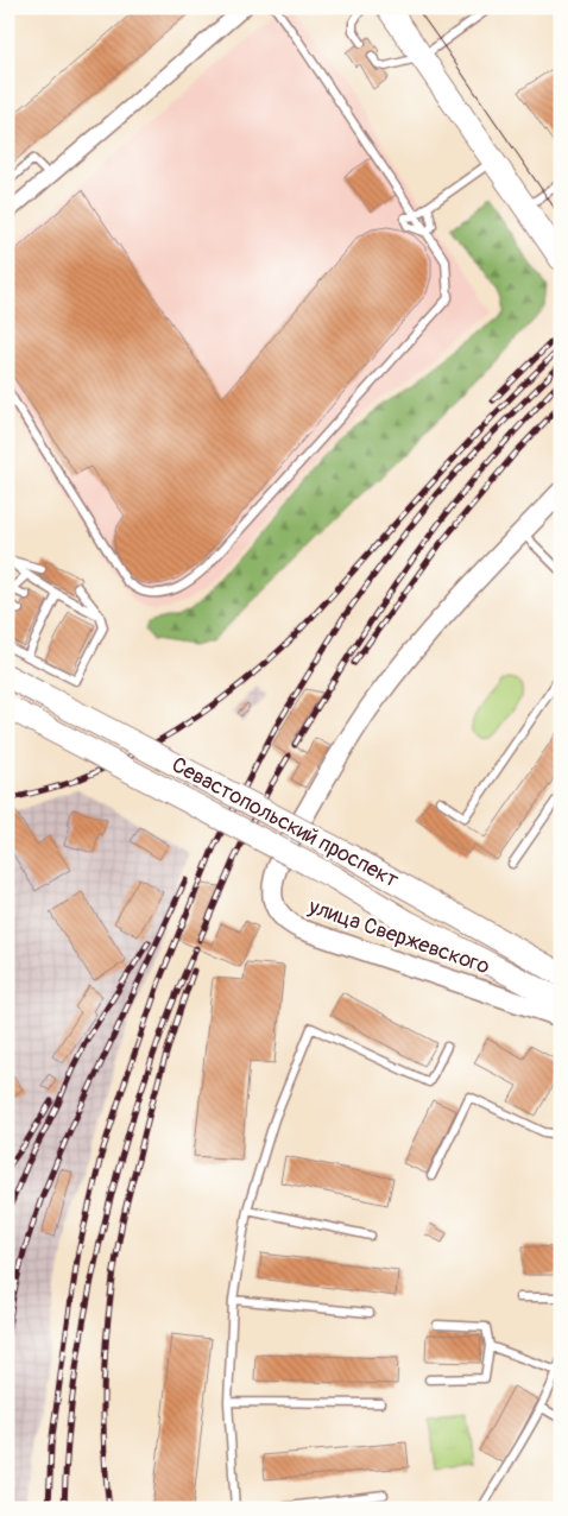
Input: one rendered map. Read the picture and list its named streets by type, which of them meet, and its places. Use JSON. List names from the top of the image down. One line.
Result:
{"streets":{"main road":["Севастопольский проспект"],"street":["улица Свержевского"]}}
